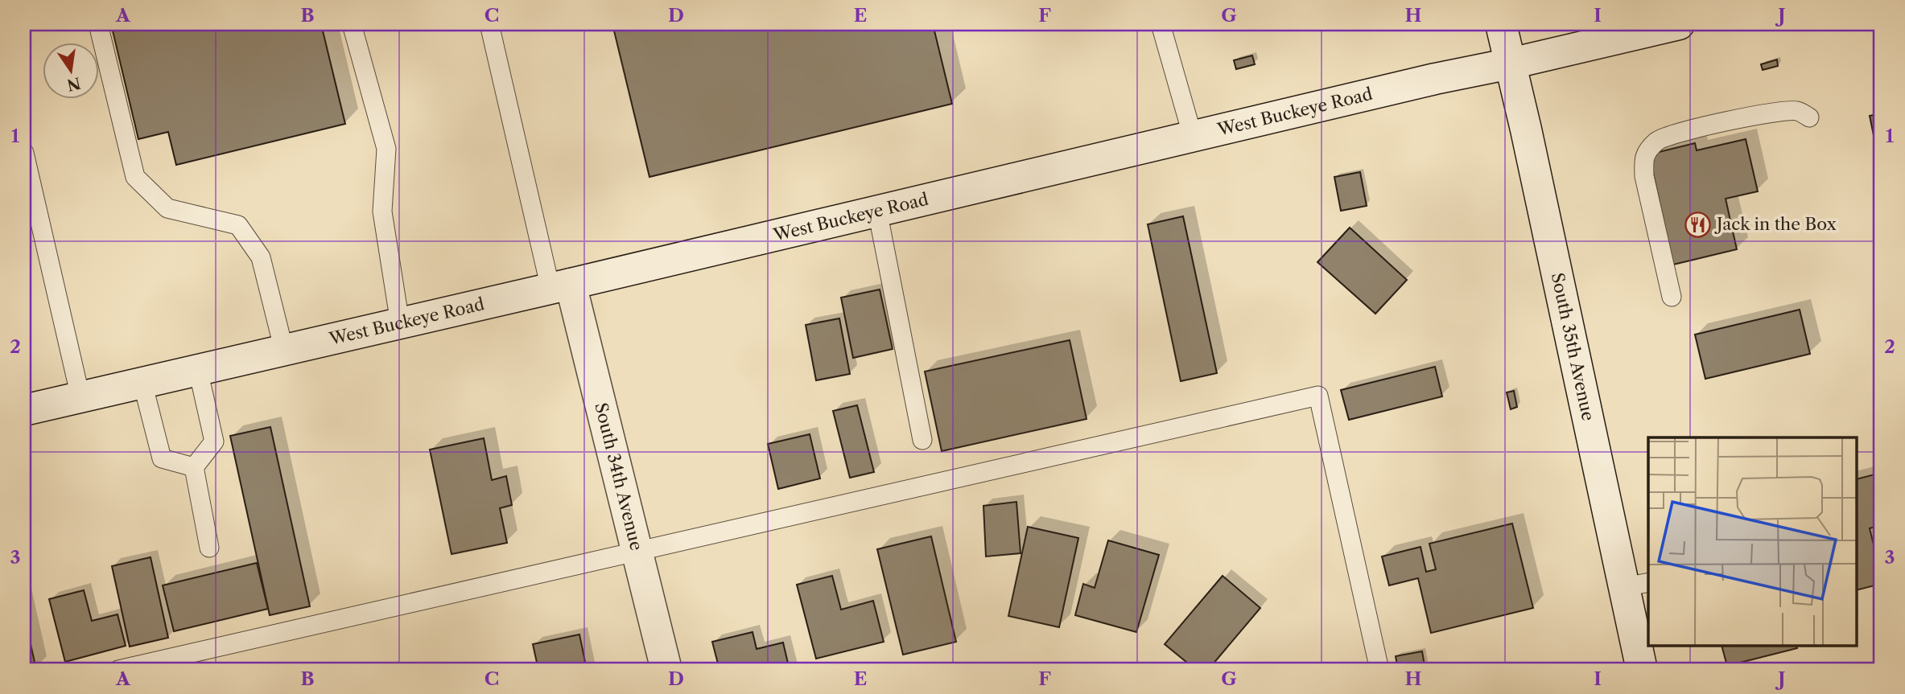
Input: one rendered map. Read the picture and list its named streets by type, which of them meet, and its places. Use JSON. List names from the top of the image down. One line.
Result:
{"streets":{"main road":["West Buckeye Road","South 35th Avenue","South 34th Avenue"]},"crossings":[["West Buckeye Road","South 35th Avenue"],["West Buckeye Road","South 34th Avenue"]],"places":{"restaurant":["Jack in the Box"]},"north":"bottom","grid":{"columns":["A","B","C","D","E","F","G","H","I","J"],"rows":["1","2","3"]}}
